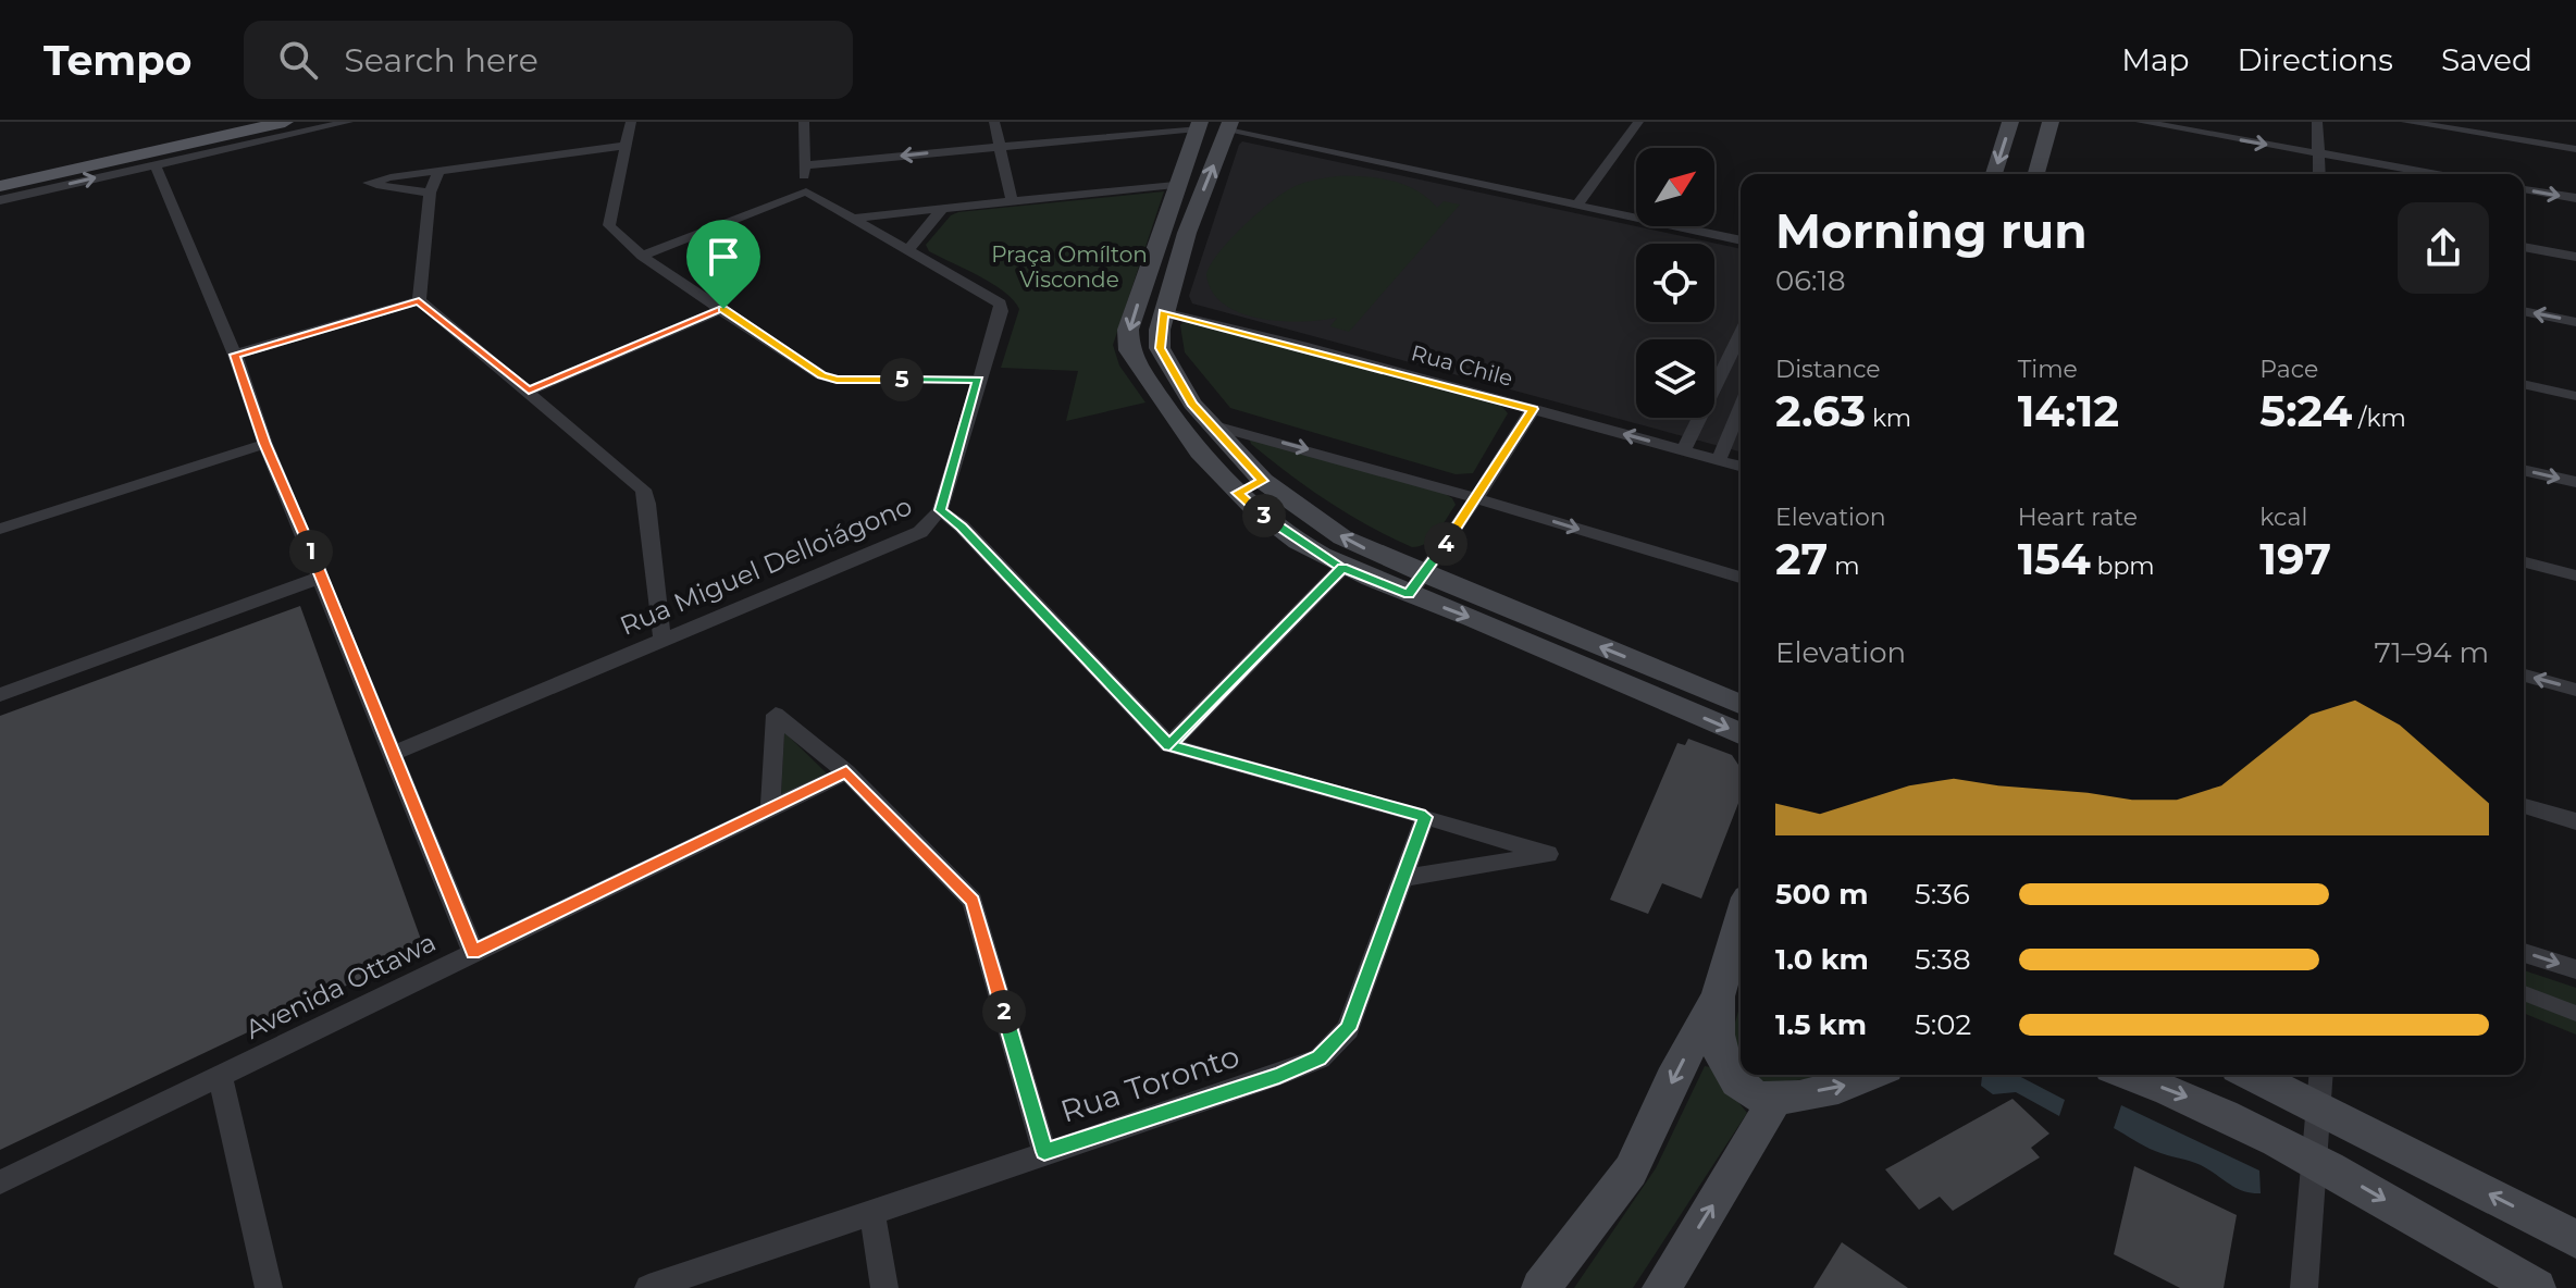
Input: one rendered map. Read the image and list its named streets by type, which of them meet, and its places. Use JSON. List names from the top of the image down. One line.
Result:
{"streets":{"street":["Rua Chile","Rua Miguel Delloiágono","Avenida Ottawa","Rua Toronto"]},"parks":["Praça Omílton Visconde"],"north":"top right","page":{"header":"Tempo","search":"Search here","nav":["Map","Directions","Saved"],"heading":["Morning run","06:18"],"stats":[["Distance","2.63 km"],["Time","14:12"],["Pace","5:24 /km"],["Elevation","27 m"],["Heart rate","154 bpm"],["kcal","197"]],"pins":["5","3","4","1","2"],"chart":["Elevation","71–94 m"],"list":[{"name":"500 m","note":"5:36"},{"name":"1.0 km","note":"5:38"},{"name":"1.5 km","note":"5:02"}]}}
